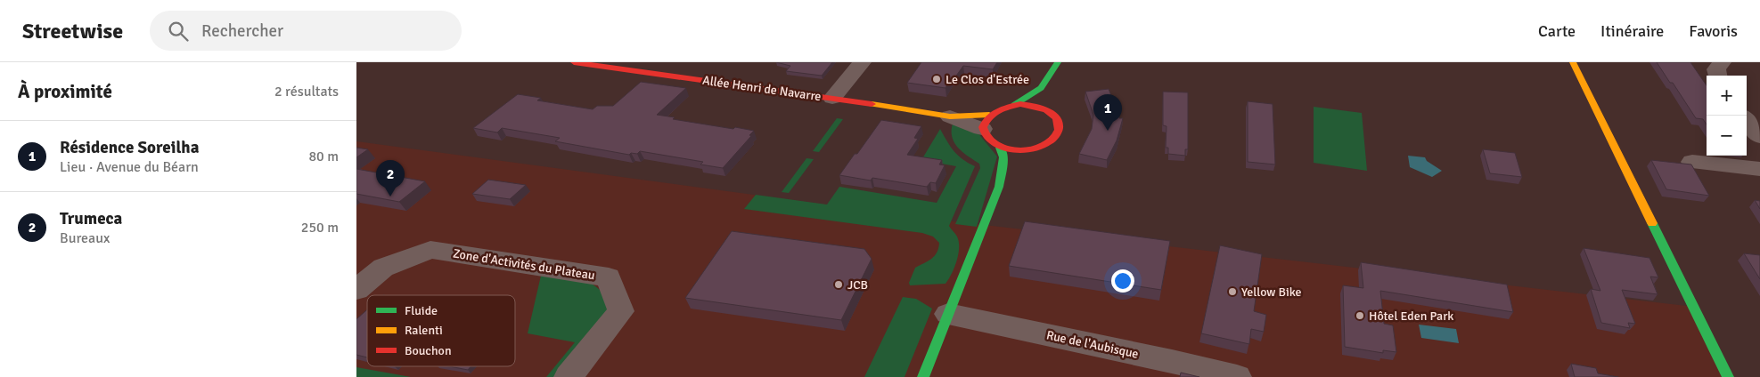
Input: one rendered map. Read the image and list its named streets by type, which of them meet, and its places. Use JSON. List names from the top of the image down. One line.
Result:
{"streets":{"street":["Allée Henri de Navarre","Zone d'Activités du Plateau","Rue de l'Aubisque"]},"places":["Le Clos d'Estrée","JCB","Yellow Bike","Hôtel Eden Park"],"legend":["Fluide","Ralenti","Bouchon"],"page":{"header":"Streetwise","search":"Rechercher","nav":["Carte","Itinéraire","Favoris"],"heading":["À proximité","2 résultats"],"map_buttons":["+","−"],"pins":["1","2"],"list":[{"mark":"1","name":"Résidence Soreilha","note":"Lieu · Avenue du Béarn","value":"80 m"},{"mark":"2","name":"Trumeca","note":"Bureaux","value":"250 m"}]}}
